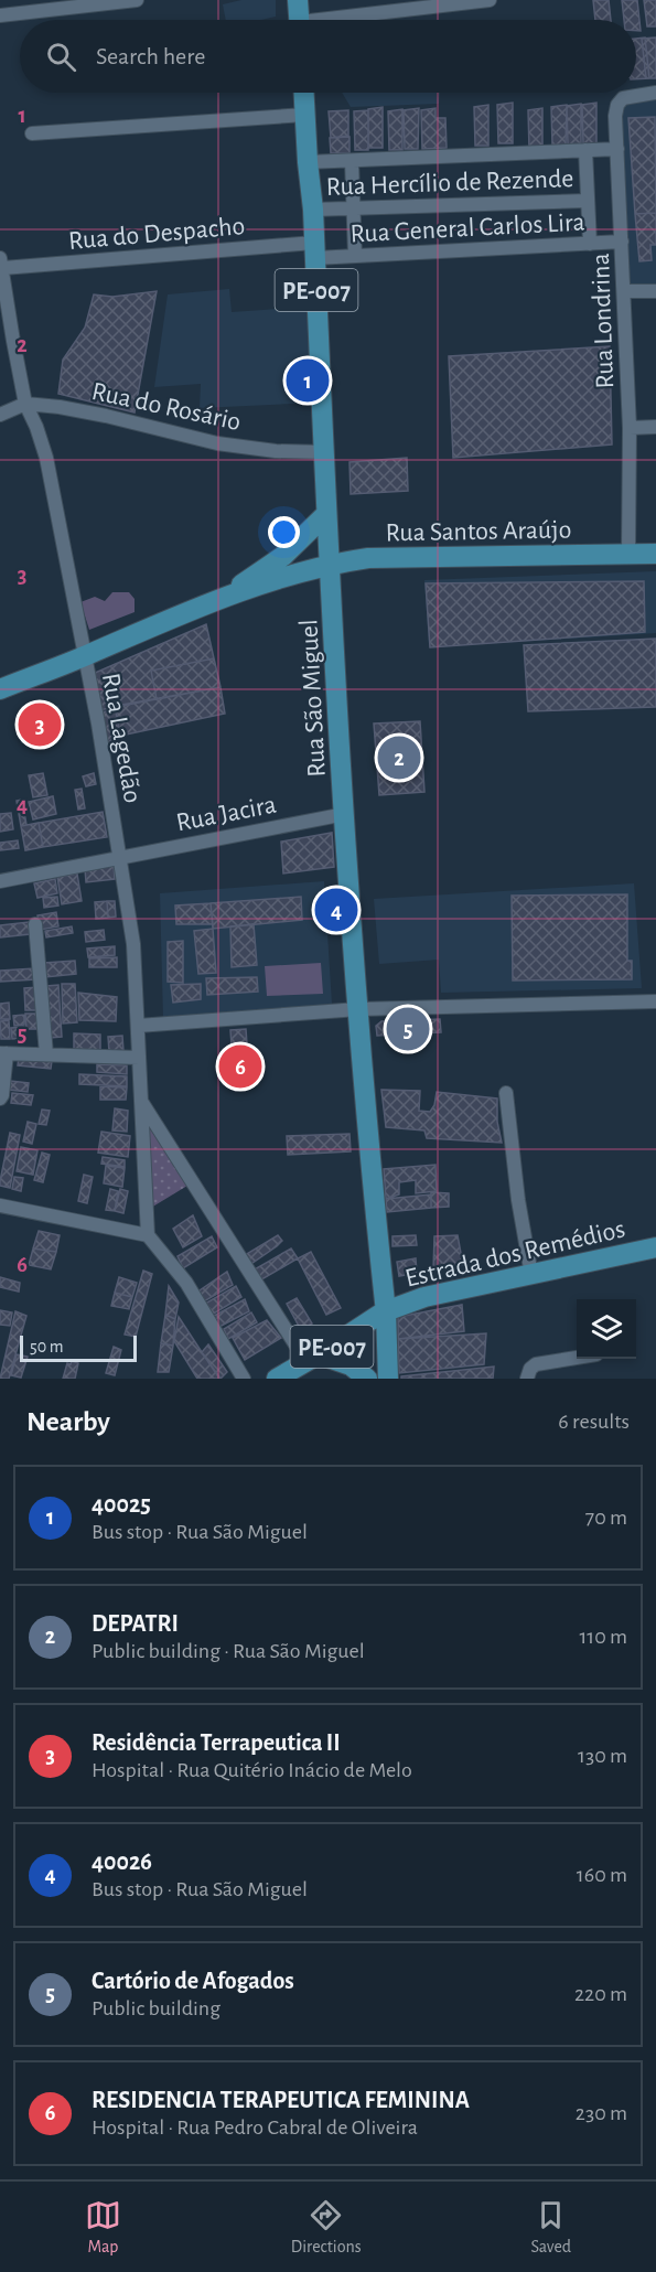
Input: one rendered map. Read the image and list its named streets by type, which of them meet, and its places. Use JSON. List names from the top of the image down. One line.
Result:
{"streets":{"main road":["PE-007","Rua Santos Araújo","Rua São Miguel","Estrada dos Remédios"],"street":["Rua Hercílio de Rezende","Rua General Carlos Lira","Rua do Despacho","Rua Londrina","Rua do Rosário","Rua Lagedão","Rua Jacira"]},"crossings":[["Rua Hercílio de Rezende","Rua Londrina"],["Rua Hercílio de Rezende","Rua São Miguel"],["Rua General Carlos Lira","Rua do Despacho"],["Rua General Carlos Lira","Rua Londrina"],["Rua General Carlos Lira","Rua São Miguel"],["Rua do Despacho","Rua São Miguel"],["Rua do Despacho","Rua Lagedão"],["PE-007","Rua São Miguel"],["PE-007","Estrada dos Remédios"],["Rua Londrina","Rua Santos Araújo"],["Rua do Rosário","Rua São Miguel"],["Rua do Rosário","Rua Lagedão"],["Rua Santos Araújo","Rua São Miguel"],["Rua São Miguel","Rua Jacira"],["Rua São Miguel","Estrada dos Remédios"],["Rua Lagedão","Rua Jacira"]],"scale_bar":"50 m","page":{"search":"Search here","pins":["1","3","2","4","5","6"],"scale":"50 m","heading":["Nearby","6 results"],"list":[{"mark":"1","name":"40025","note":"Bus stop · Rua São Miguel","value":"70 m"},{"mark":"2","name":"DEPATRI","note":"Public building · Rua São Miguel","value":"110 m"},{"mark":"3","name":"Residência Terrapeutica II","note":"Hospital · Rua Quitério Inácio de Melo","value":"130 m"},{"mark":"4","name":"40026","note":"Bus stop · Rua São Miguel","value":"160 m"},{"mark":"5","name":"Cartório de Afogados","note":"Public building","value":"220 m"},{"mark":"6","name":"RESIDENCIA TERAPEUTICA FEMININA","note":"Hospital · Rua Pedro Cabral de Oliveira","value":"230 m"}],"nav":["Map","Directions","Saved"]},"grid":{"rows":["1","2","3","4","5","6"]}}
